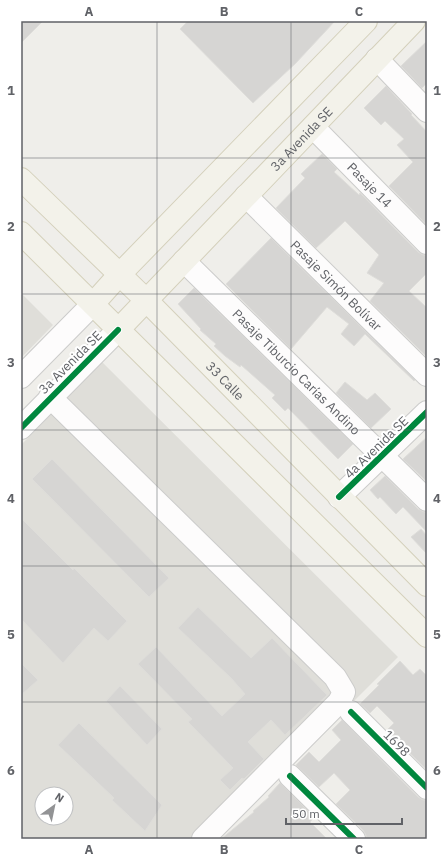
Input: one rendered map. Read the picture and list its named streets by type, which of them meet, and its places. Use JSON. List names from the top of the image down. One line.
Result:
{"streets":{"main road":["3a Avenida SE","33 Calle"],"street":["Pasaje 14","Pasaje Simón Bolívar","Pasaje Tiburcio Carías Andino","4a Avenida SE","1698"]},"crossings":[["3a Avenida SE","Pasaje 14"],["3a Avenida SE","Pasaje Simón Bolívar"],["3a Avenida SE","Pasaje Tiburcio Carías Andino"],["3a Avenida SE","33 Calle"],["Pasaje Tiburcio Carías Andino","4a Avenida SE"],["33 Calle","4a Avenida SE"]],"scale_bar":"50 m","north":"top right","grid":{"columns":["A","B","C"],"rows":["1","2","3","4","5","6"]}}
